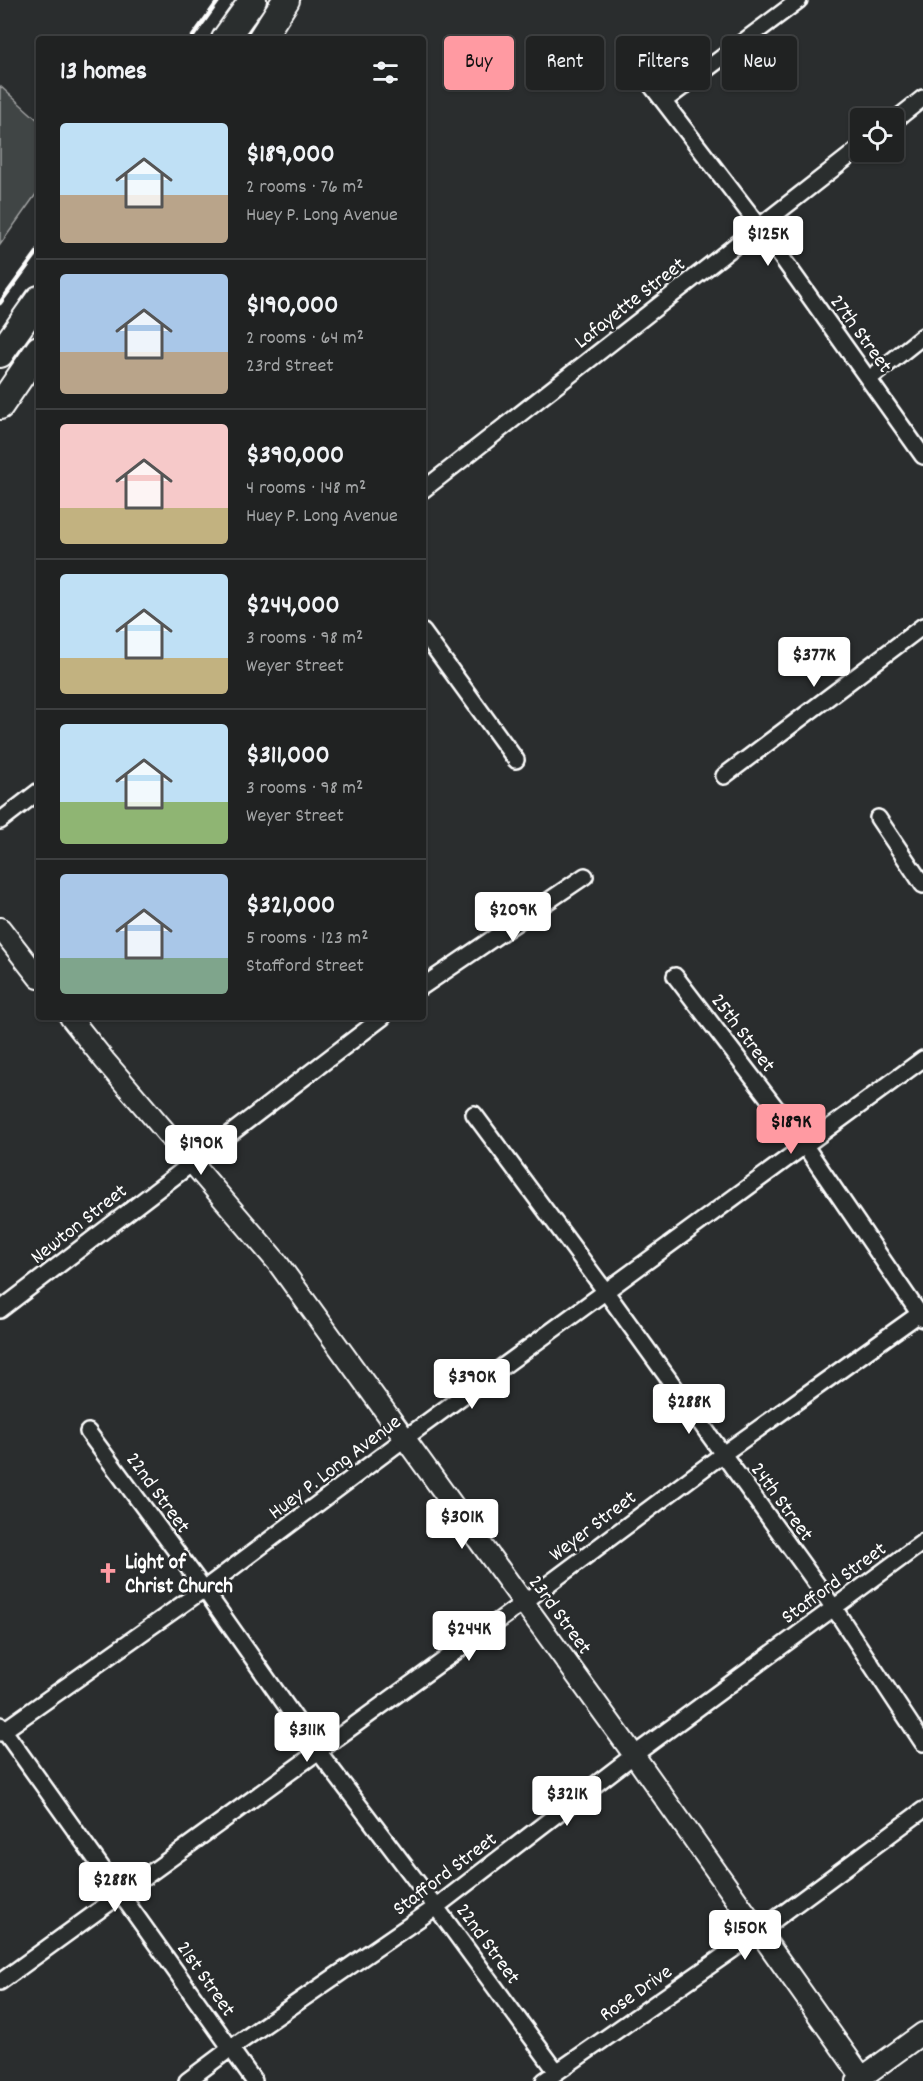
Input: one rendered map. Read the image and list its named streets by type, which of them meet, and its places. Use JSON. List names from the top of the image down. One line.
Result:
{"streets":{"street":["Lafayette Street","27th Street","25th Street","Newton Street","Huey P. Long Avenue","22nd Street","24th Street","Weyer Street","Stafford Street","23rd Street","21st Street","Rose Drive"]},"crossings":[["Lafayette Street","27th Street"],["25th Street","Huey P. Long Avenue"],["25th Street","Weyer Street"],["Newton Street","23rd Street"],["Huey P. Long Avenue","22nd Street"],["Huey P. Long Avenue","24th Street"],["Huey P. Long Avenue","23rd Street"],["Huey P. Long Avenue","21st Street"],["22nd Street","Weyer Street"],["22nd Street","Stafford Street"],["22nd Street","Rose Drive"],["24th Street","Weyer Street"],["24th Street","Stafford Street"],["Weyer Street","23rd Street"],["Weyer Street","21st Street"],["Stafford Street","23rd Street"],["Stafford Street","21st Street"],["23rd Street","Rose Drive"]],"places":{"church":["Light of Christ Church"]},"page":{"chip":["Buy","Rent","Filters","New"],"heading":"13 homes","list":[{"name":"$189,000","note":"2 rooms · 76 m² · Huey P. Long Avenue"},{"name":"$190,000","note":"2 rooms · 64 m² · 23rd Street"},{"name":"$390,000","note":"4 rooms · 148 m² · Huey P. Long Avenue"},{"name":"$244,000","note":"3 rooms · 98 m² · Weyer Street"},{"name":"$311,000","note":"3 rooms · 98 m² · Weyer Street"},{"name":"$321,000","note":"5 rooms · 123 m² · Stafford Street"}],"price":["$125K","$377K","$209K","$189K","$190K","$390K","$288K","$301K","$244K","$311K","$321K","$288K","$150K"]}}
